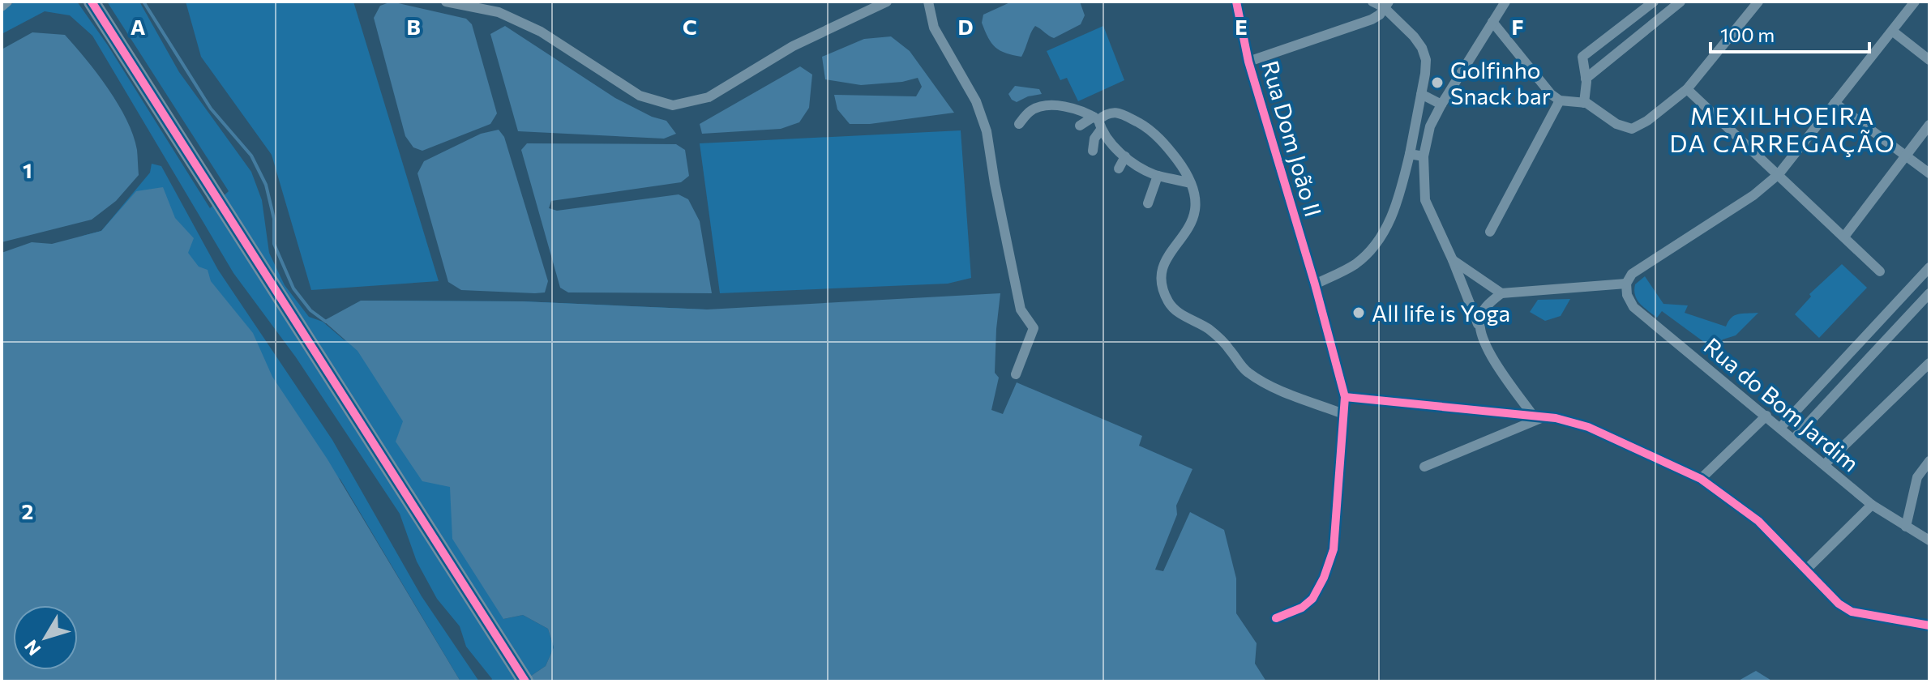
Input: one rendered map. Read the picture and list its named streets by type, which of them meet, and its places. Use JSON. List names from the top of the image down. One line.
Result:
{"streets":{"street":["Rua Dom João II","Rua do Bom Jardim"]},"districts":["MEXILHOEIRA DA CARREGAÇÃO"],"places":["Golfinho Snack bar","All life is Yoga"],"scale_bar":"100 m","north":"bottom left","grid":{"columns":["A","B","C","D","E","F"],"rows":["1","2"]}}
